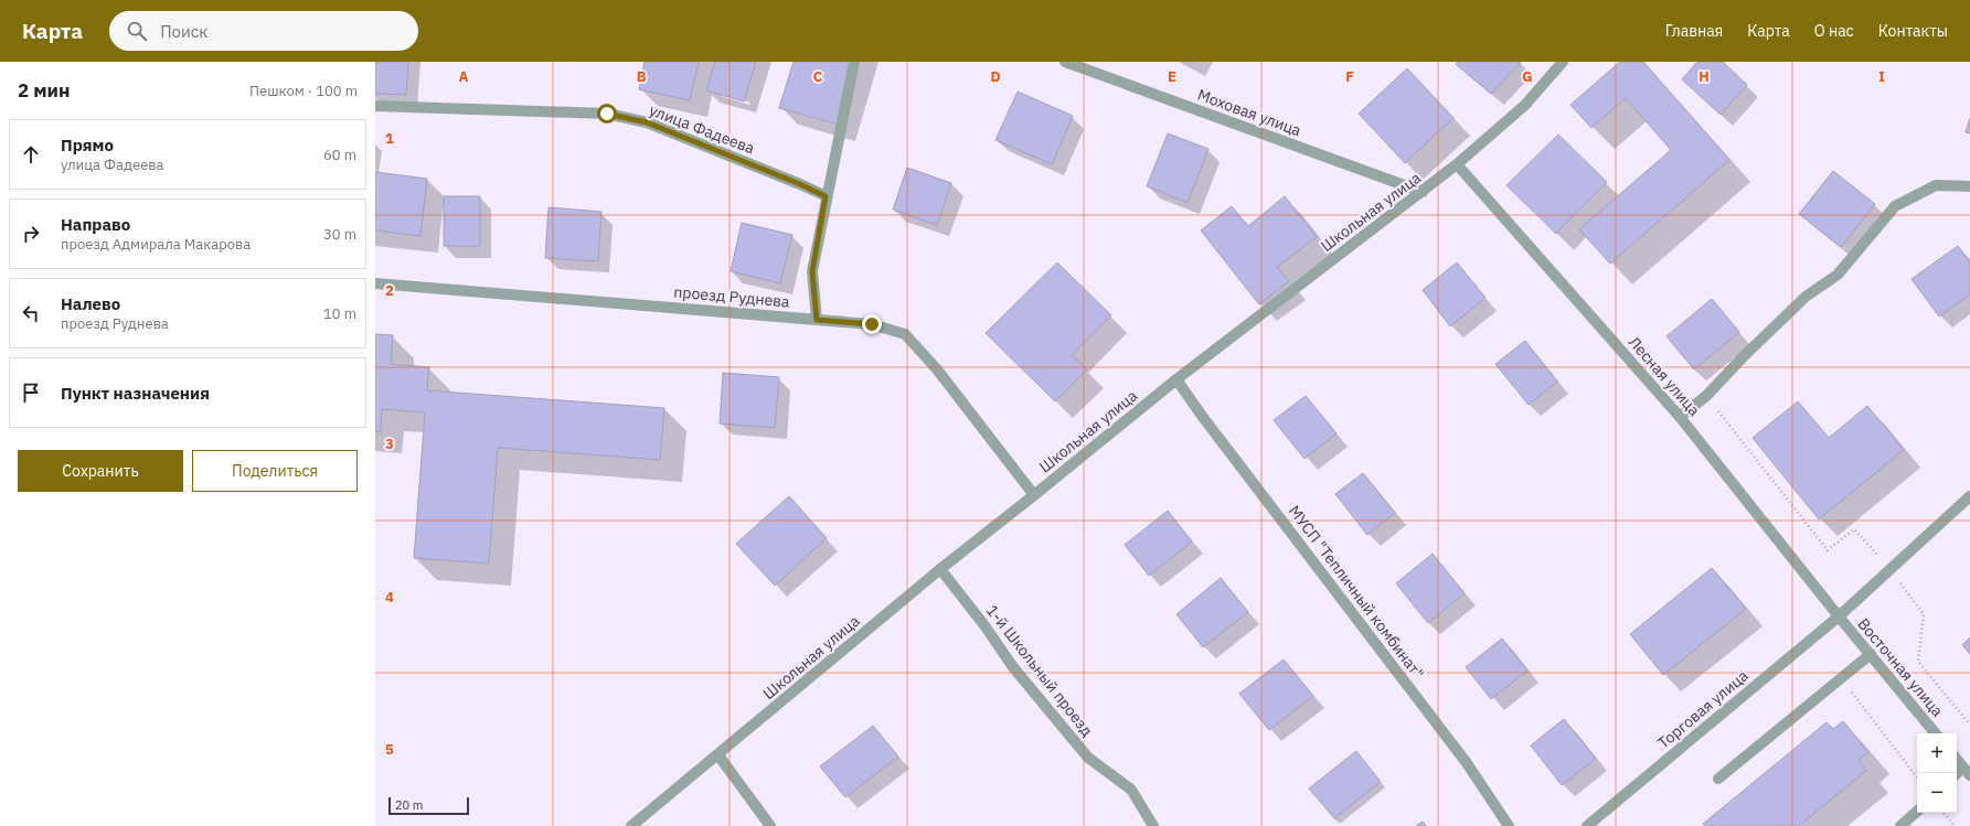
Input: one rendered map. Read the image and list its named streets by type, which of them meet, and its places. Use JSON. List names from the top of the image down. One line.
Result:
{"streets":{"street":["Моховая улица","улица Фадеева","Школьная улица","проезд Руднева","Лесная улица","МУСП \"Тепличный комбинат\"","Восточная улица","1-й Школьный проезд","Торговая улица"]},"crossings":[["Моховая улица","Школьная улица"],["Школьная улица","проезд Руднева"],["Школьная улица","Лесная улица"],["Школьная улица","МУСП \"Тепличный комбинат\""],["Школьная улица","1-й Школьный проезд"],["Лесная улица","Восточная улица"],["Лесная улица","Торговая улица"],["Восточная улица","Торговая улица"]],"scale_bar":"20 m","page":{"header":"Карта","search":"Поиск","nav":["Главная","Карта","О нас","Контакты"],"heading":["2 мин","Пешком · 100 m"],"list":[["Прямо","улица Фадеева","60 m"],["Направо","проезд Адмирала Макарова","30 m"],["Налево","проезд Руднева","10 m"],"Пункт назначения"],"buttons":["Сохранить","Поделиться"],"map_buttons":["+","−"],"scale":"20 m"},"grid":{"columns":["A","B","C","D","E","F","G","H","I"],"rows":["1","2","3","4","5"]}}
